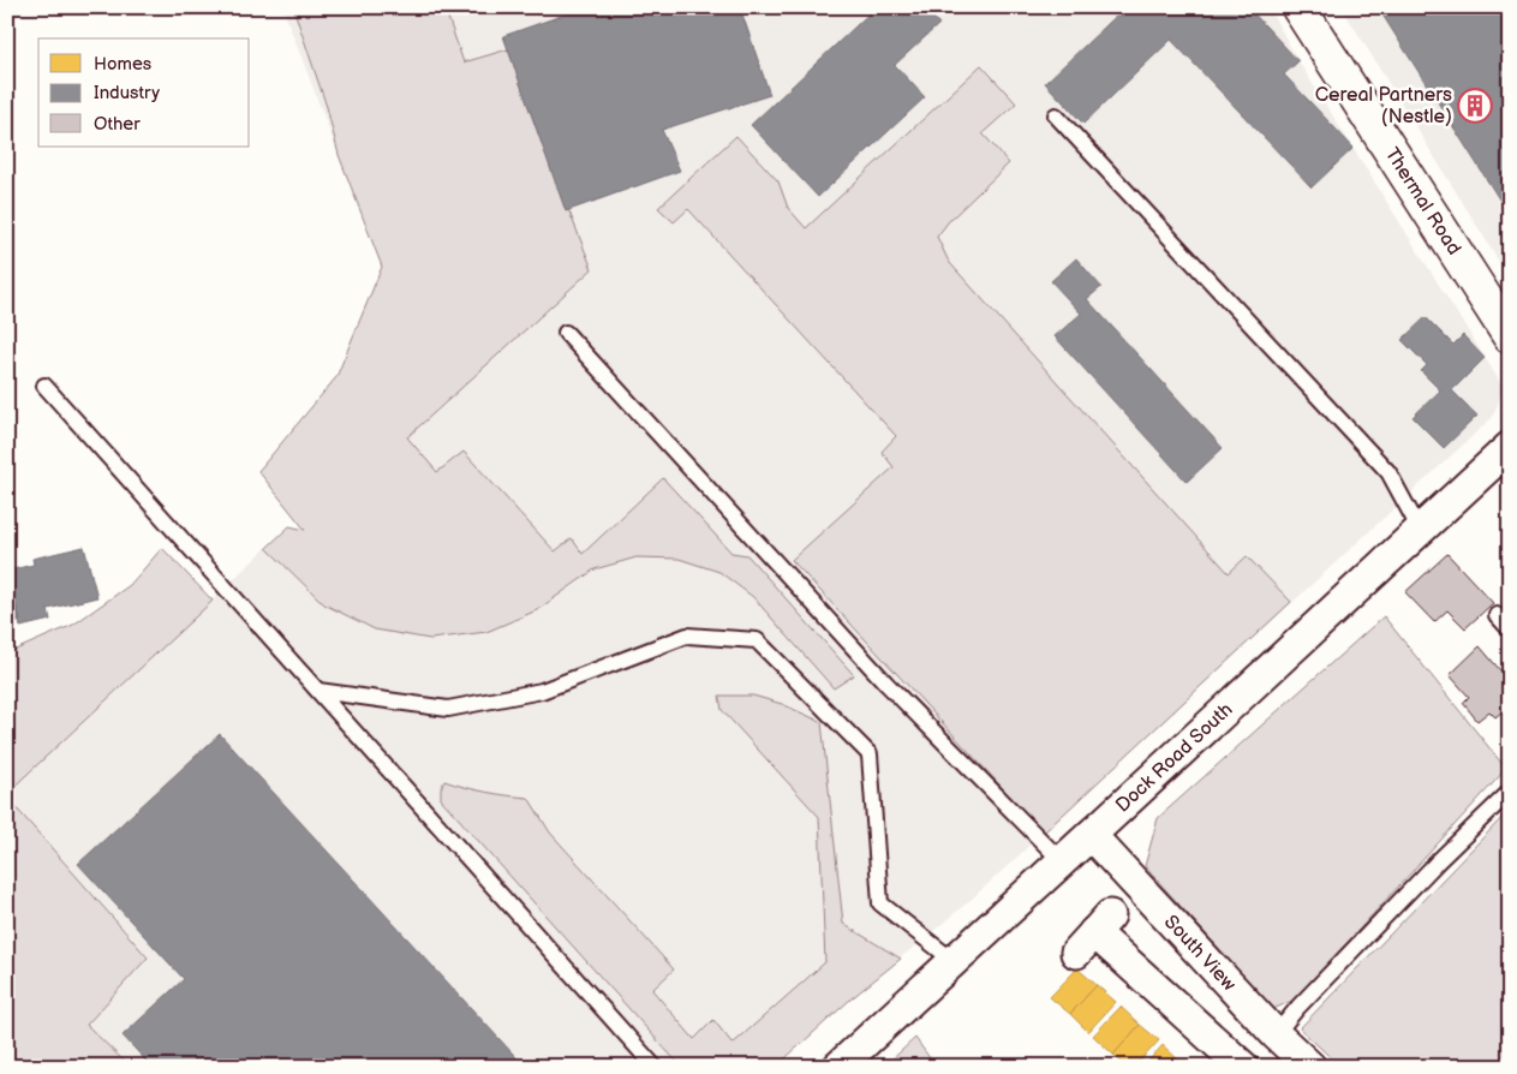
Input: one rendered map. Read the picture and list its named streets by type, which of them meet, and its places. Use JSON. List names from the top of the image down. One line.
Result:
{"streets":{"street":["Thermal Road","Dock Road South","South View"]},"crossings":[["Dock Road South","South View"]],"places":{"building":["Cereal Partners (Nestle)"]},"legend":["Homes","Industry","Other"]}
